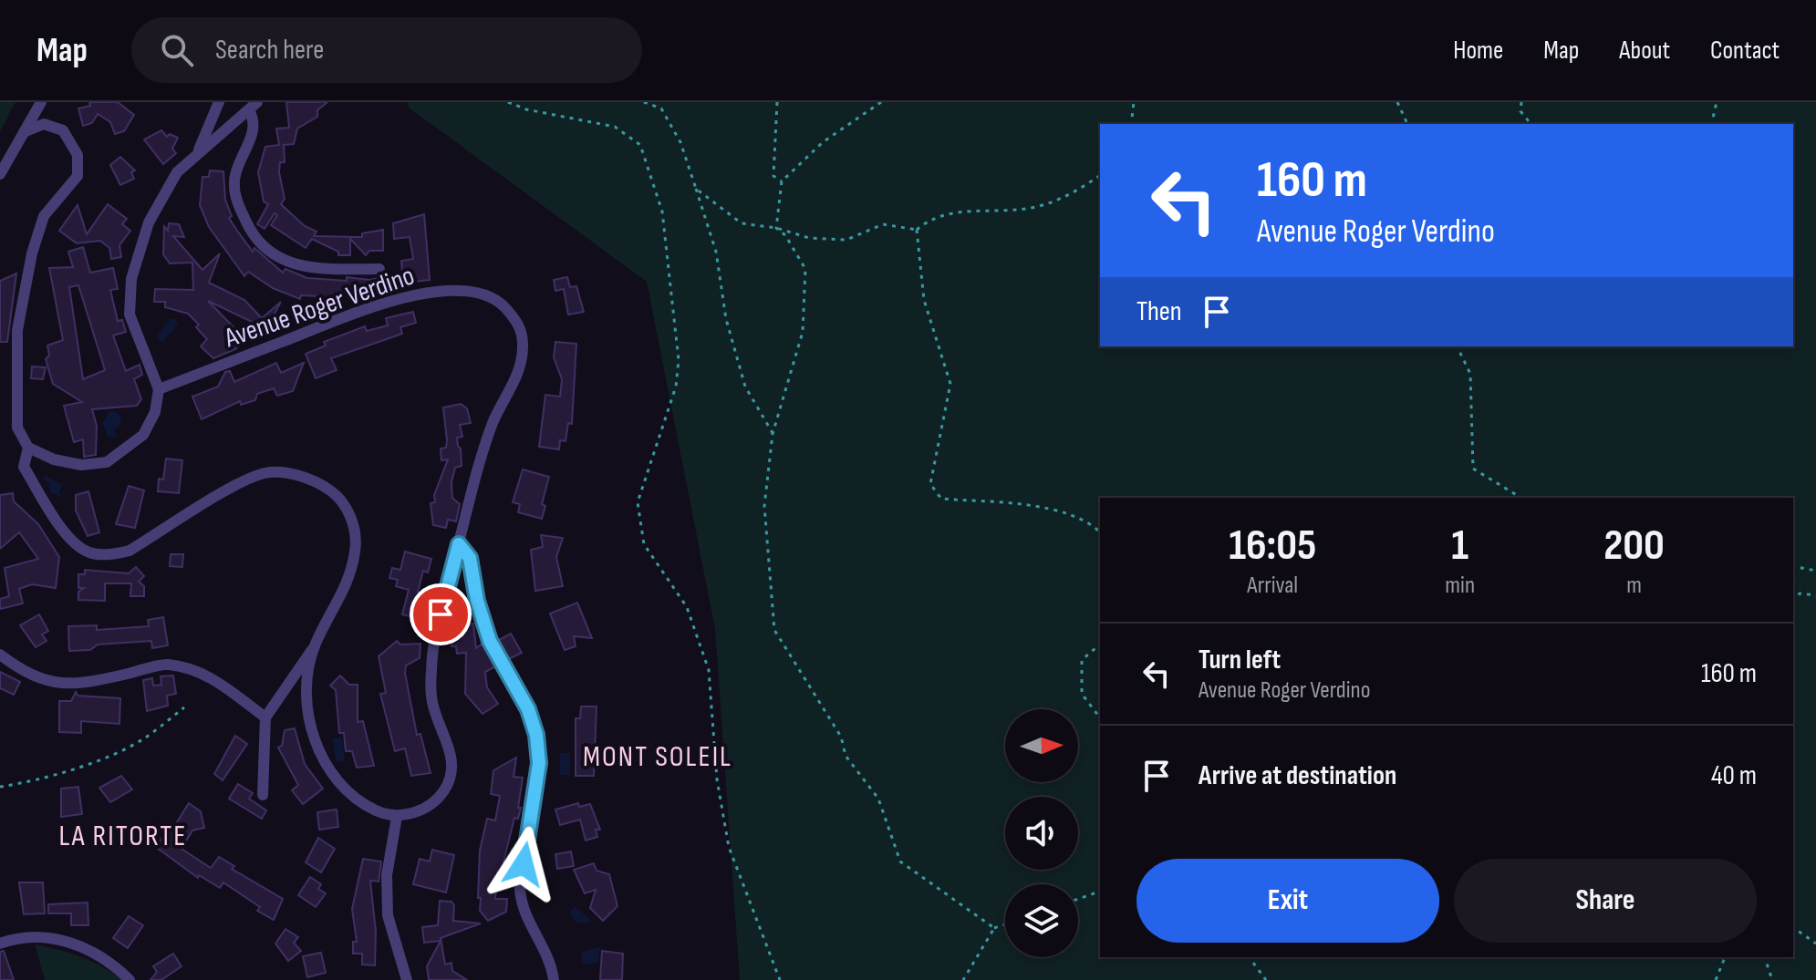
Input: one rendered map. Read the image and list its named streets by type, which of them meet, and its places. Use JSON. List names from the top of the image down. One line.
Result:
{"streets":{"street":["Avenue Roger Verdino"]},"districts":["MONT SOLEIL","LA RITORTE"],"north":"right","page":{"header":"Map","search":"Search here","nav":["Home","Map","About","Contact"],"turn":["160 m","Avenue Roger Verdino"],"then":"Then","eta":["16:05","Arrival","1","min","200","m"],"list":[{"name":"Turn left","note":"Avenue Roger Verdino","value":"160 m"},{"name":"Arrive at destination","value":"40 m"}],"buttons":["Exit","Share"]}}
